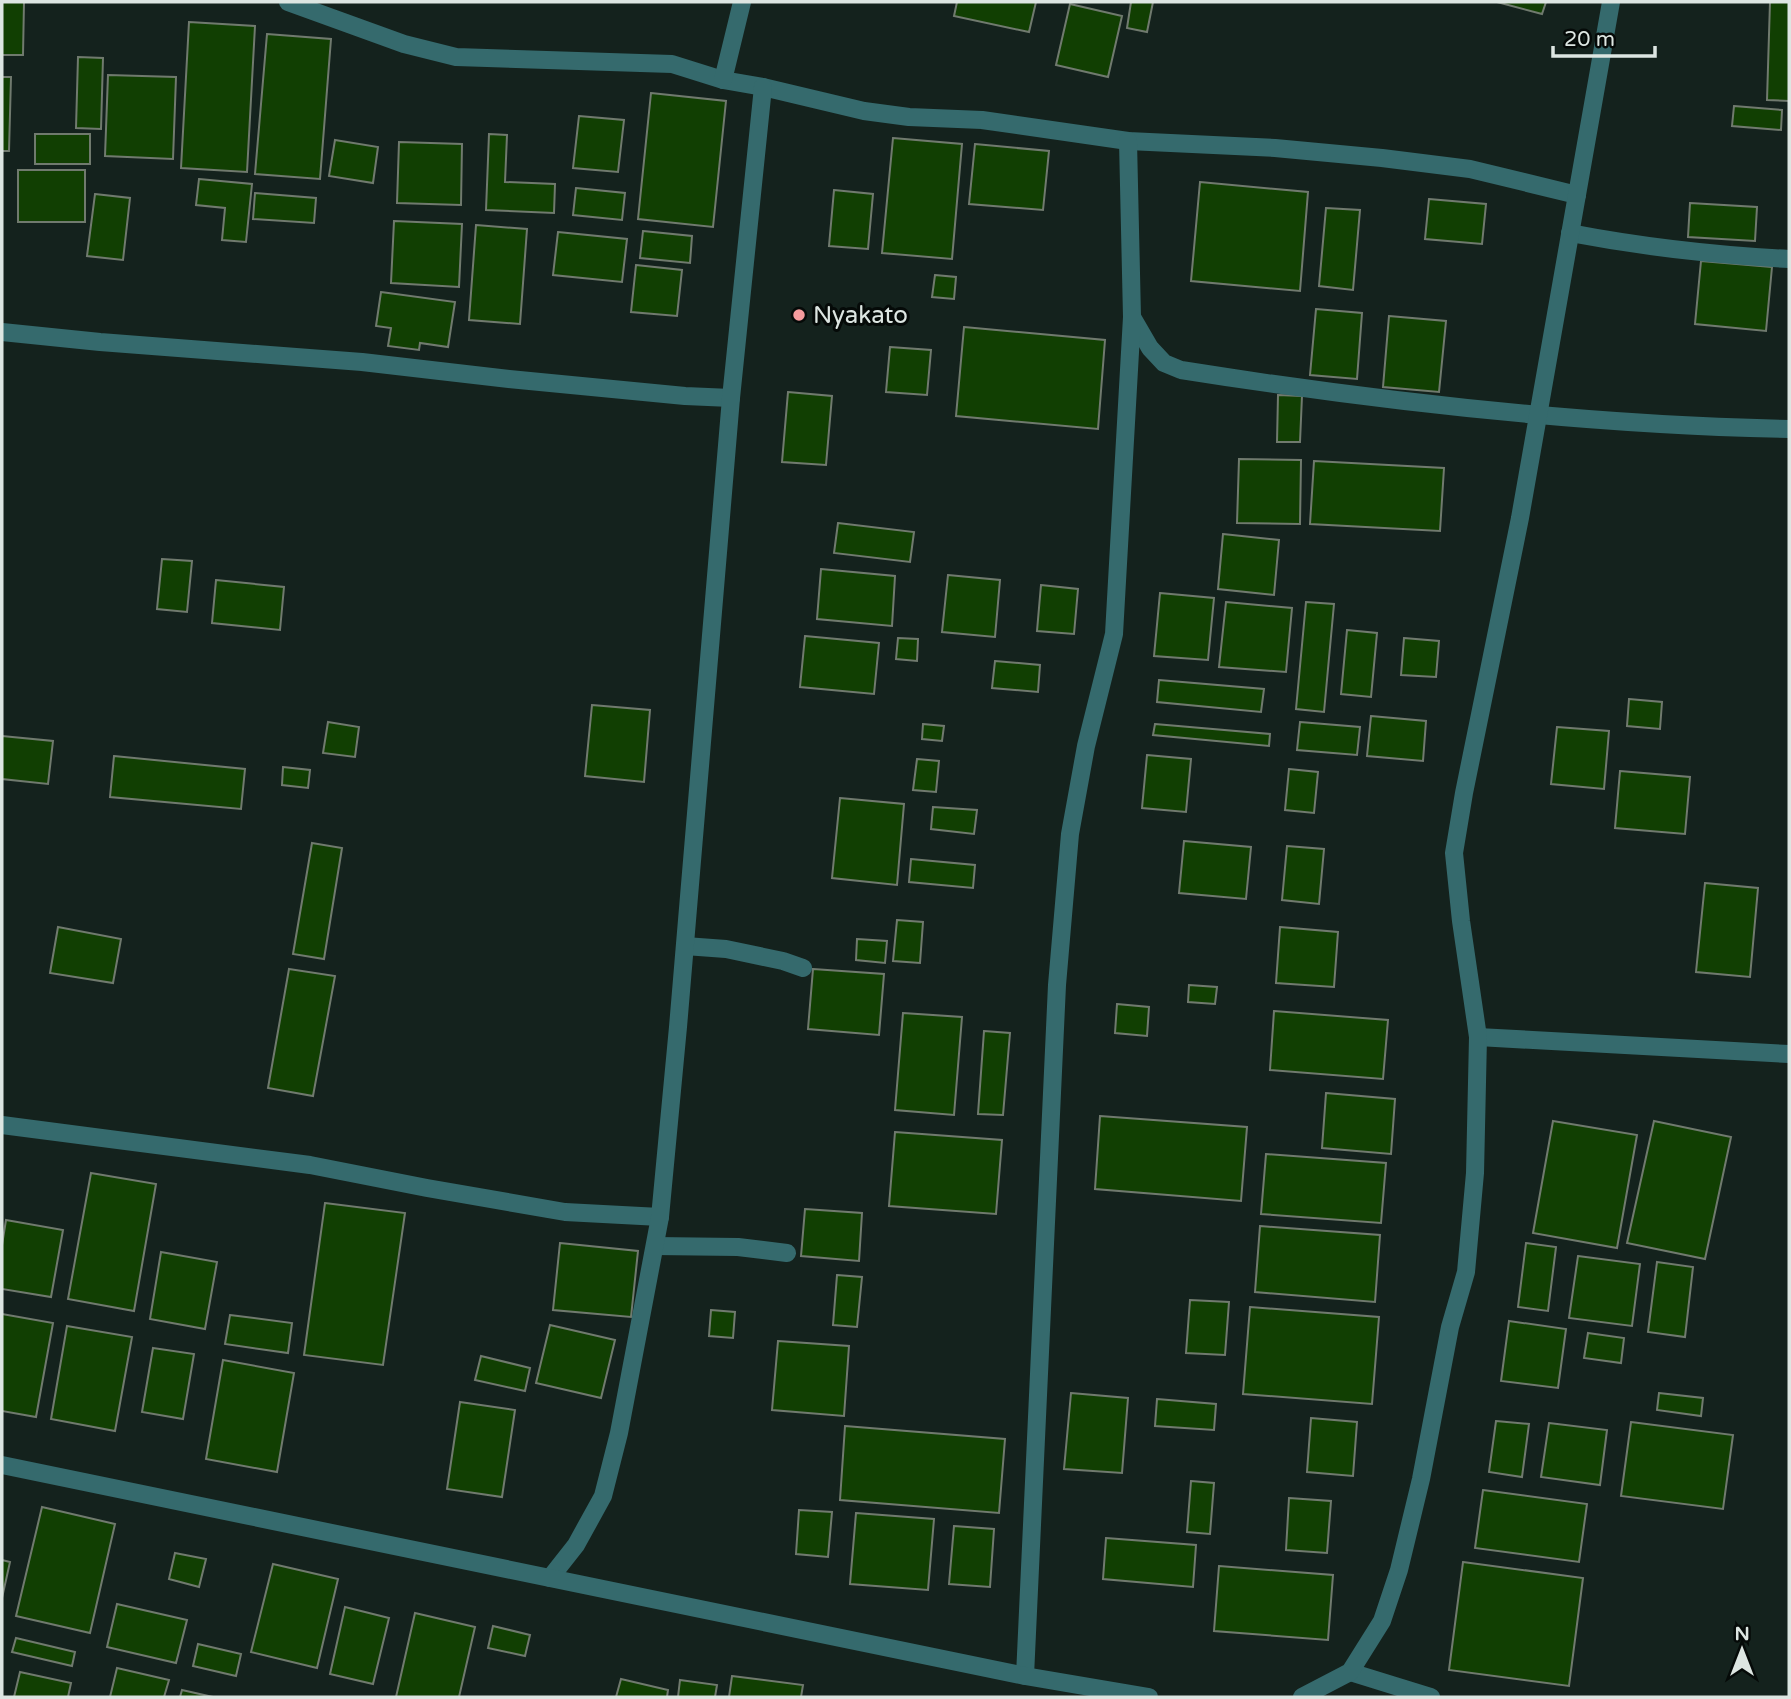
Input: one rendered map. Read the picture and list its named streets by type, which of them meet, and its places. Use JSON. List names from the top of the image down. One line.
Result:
{"places":["Nyakato"],"scale_bar":"20 m","north":"top"}
